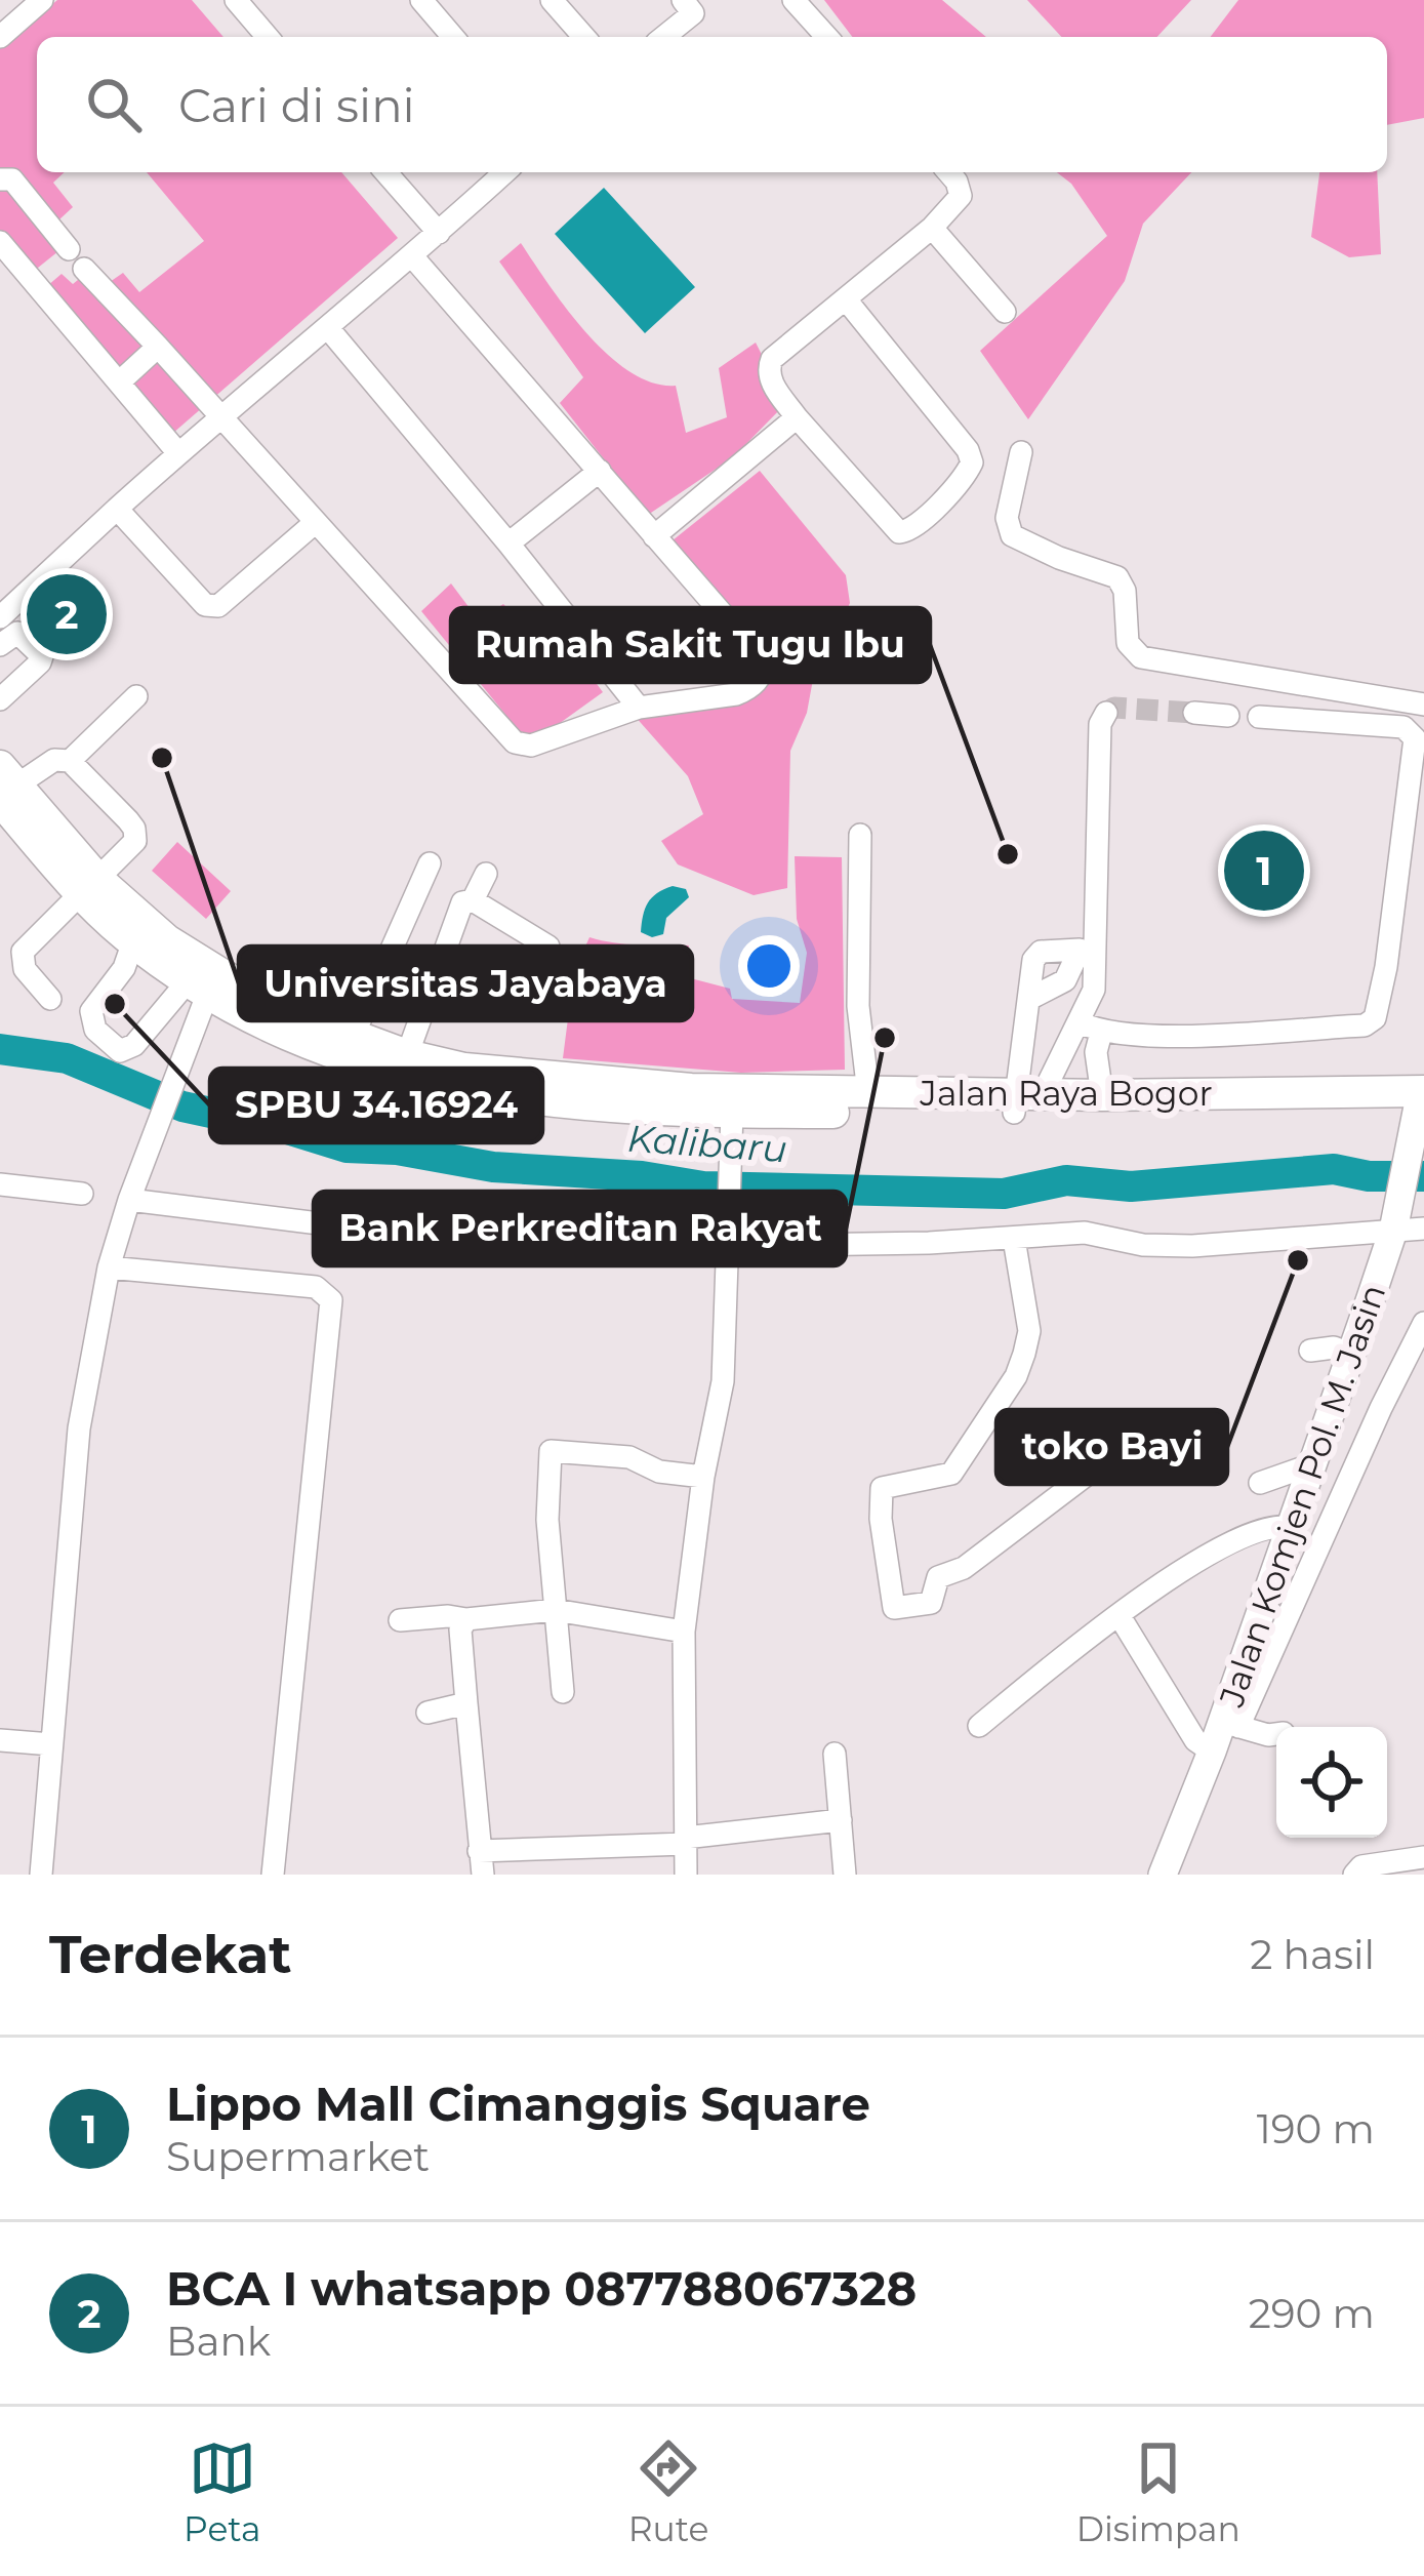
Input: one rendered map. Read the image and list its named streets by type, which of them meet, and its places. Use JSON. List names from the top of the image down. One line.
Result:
{"streets":{"highway":["Jalan Raya Bogor"],"main road":["Jalan Komjen Pol. M. Jasin"]},"crossings":[["Jalan Raya Bogor","Jalan Komjen Pol. M. Jasin"]],"water":["Kalibaru"],"places":["Universitas Jayabaya","Rumah Sakit Tugu Ibu","SPBU 34.16924","Bank Perkreditan Rakyat","toko Bayi"],"page":{"search":"Cari di sini","pins":["2","1"],"heading":["Terdekat","2 hasil"],"list":[{"mark":"1","name":"Lippo Mall Cimanggis Square","note":"Supermarket","value":"190 m"},{"mark":"2","name":"BCA I whatsapp 087788067328","note":"Bank","value":"290 m"}],"nav":["Peta","Rute","Disimpan"]}}
